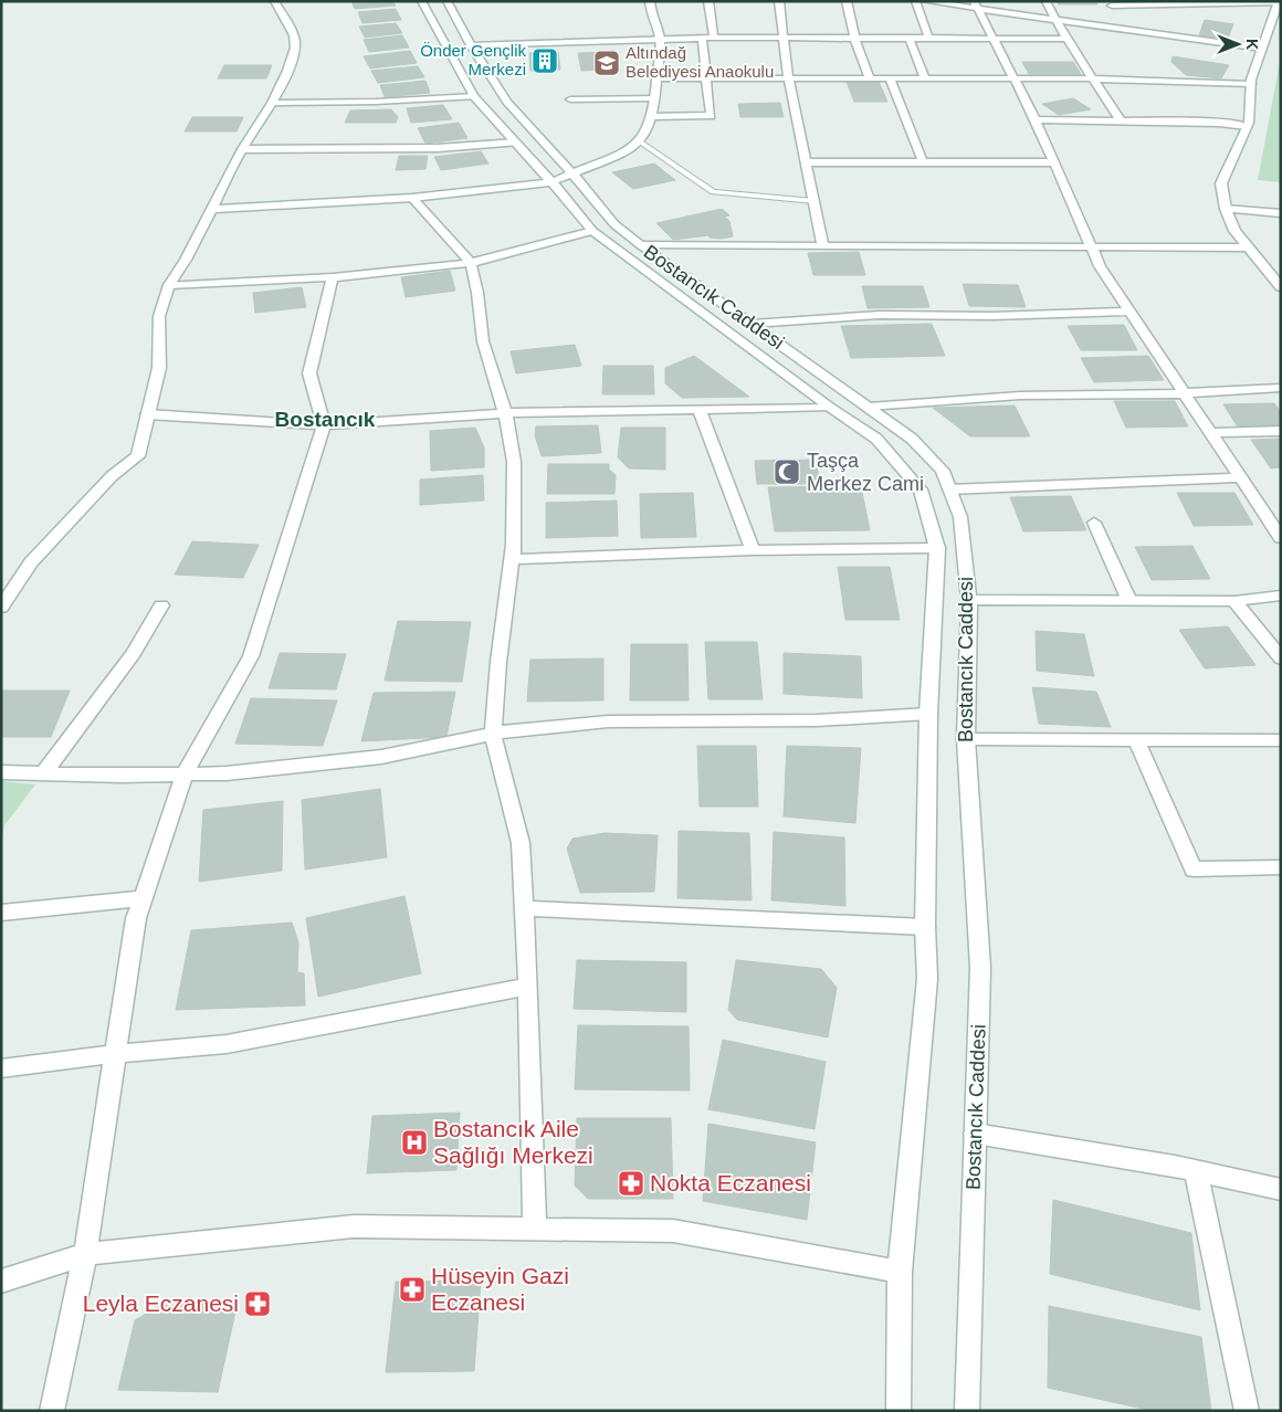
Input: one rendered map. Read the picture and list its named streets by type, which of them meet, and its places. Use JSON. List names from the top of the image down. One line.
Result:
{"streets":{"street":["Bostancık Caddesi"]},"districts":["Bostancık"],"places":{"building":["Önder Gençlik Merkezi"],"school or university":["Altındağ Belediyesi Anaokulu"],"mosque":["Taşça Merkez Cami"],"hospital":["Bostancık Aile Sağlığı Merkezi"],"pharmacy":["Nokta Eczanesi","Hüseyin Gazi Eczanesi","Leyla Eczanesi"]},"north":"right"}
